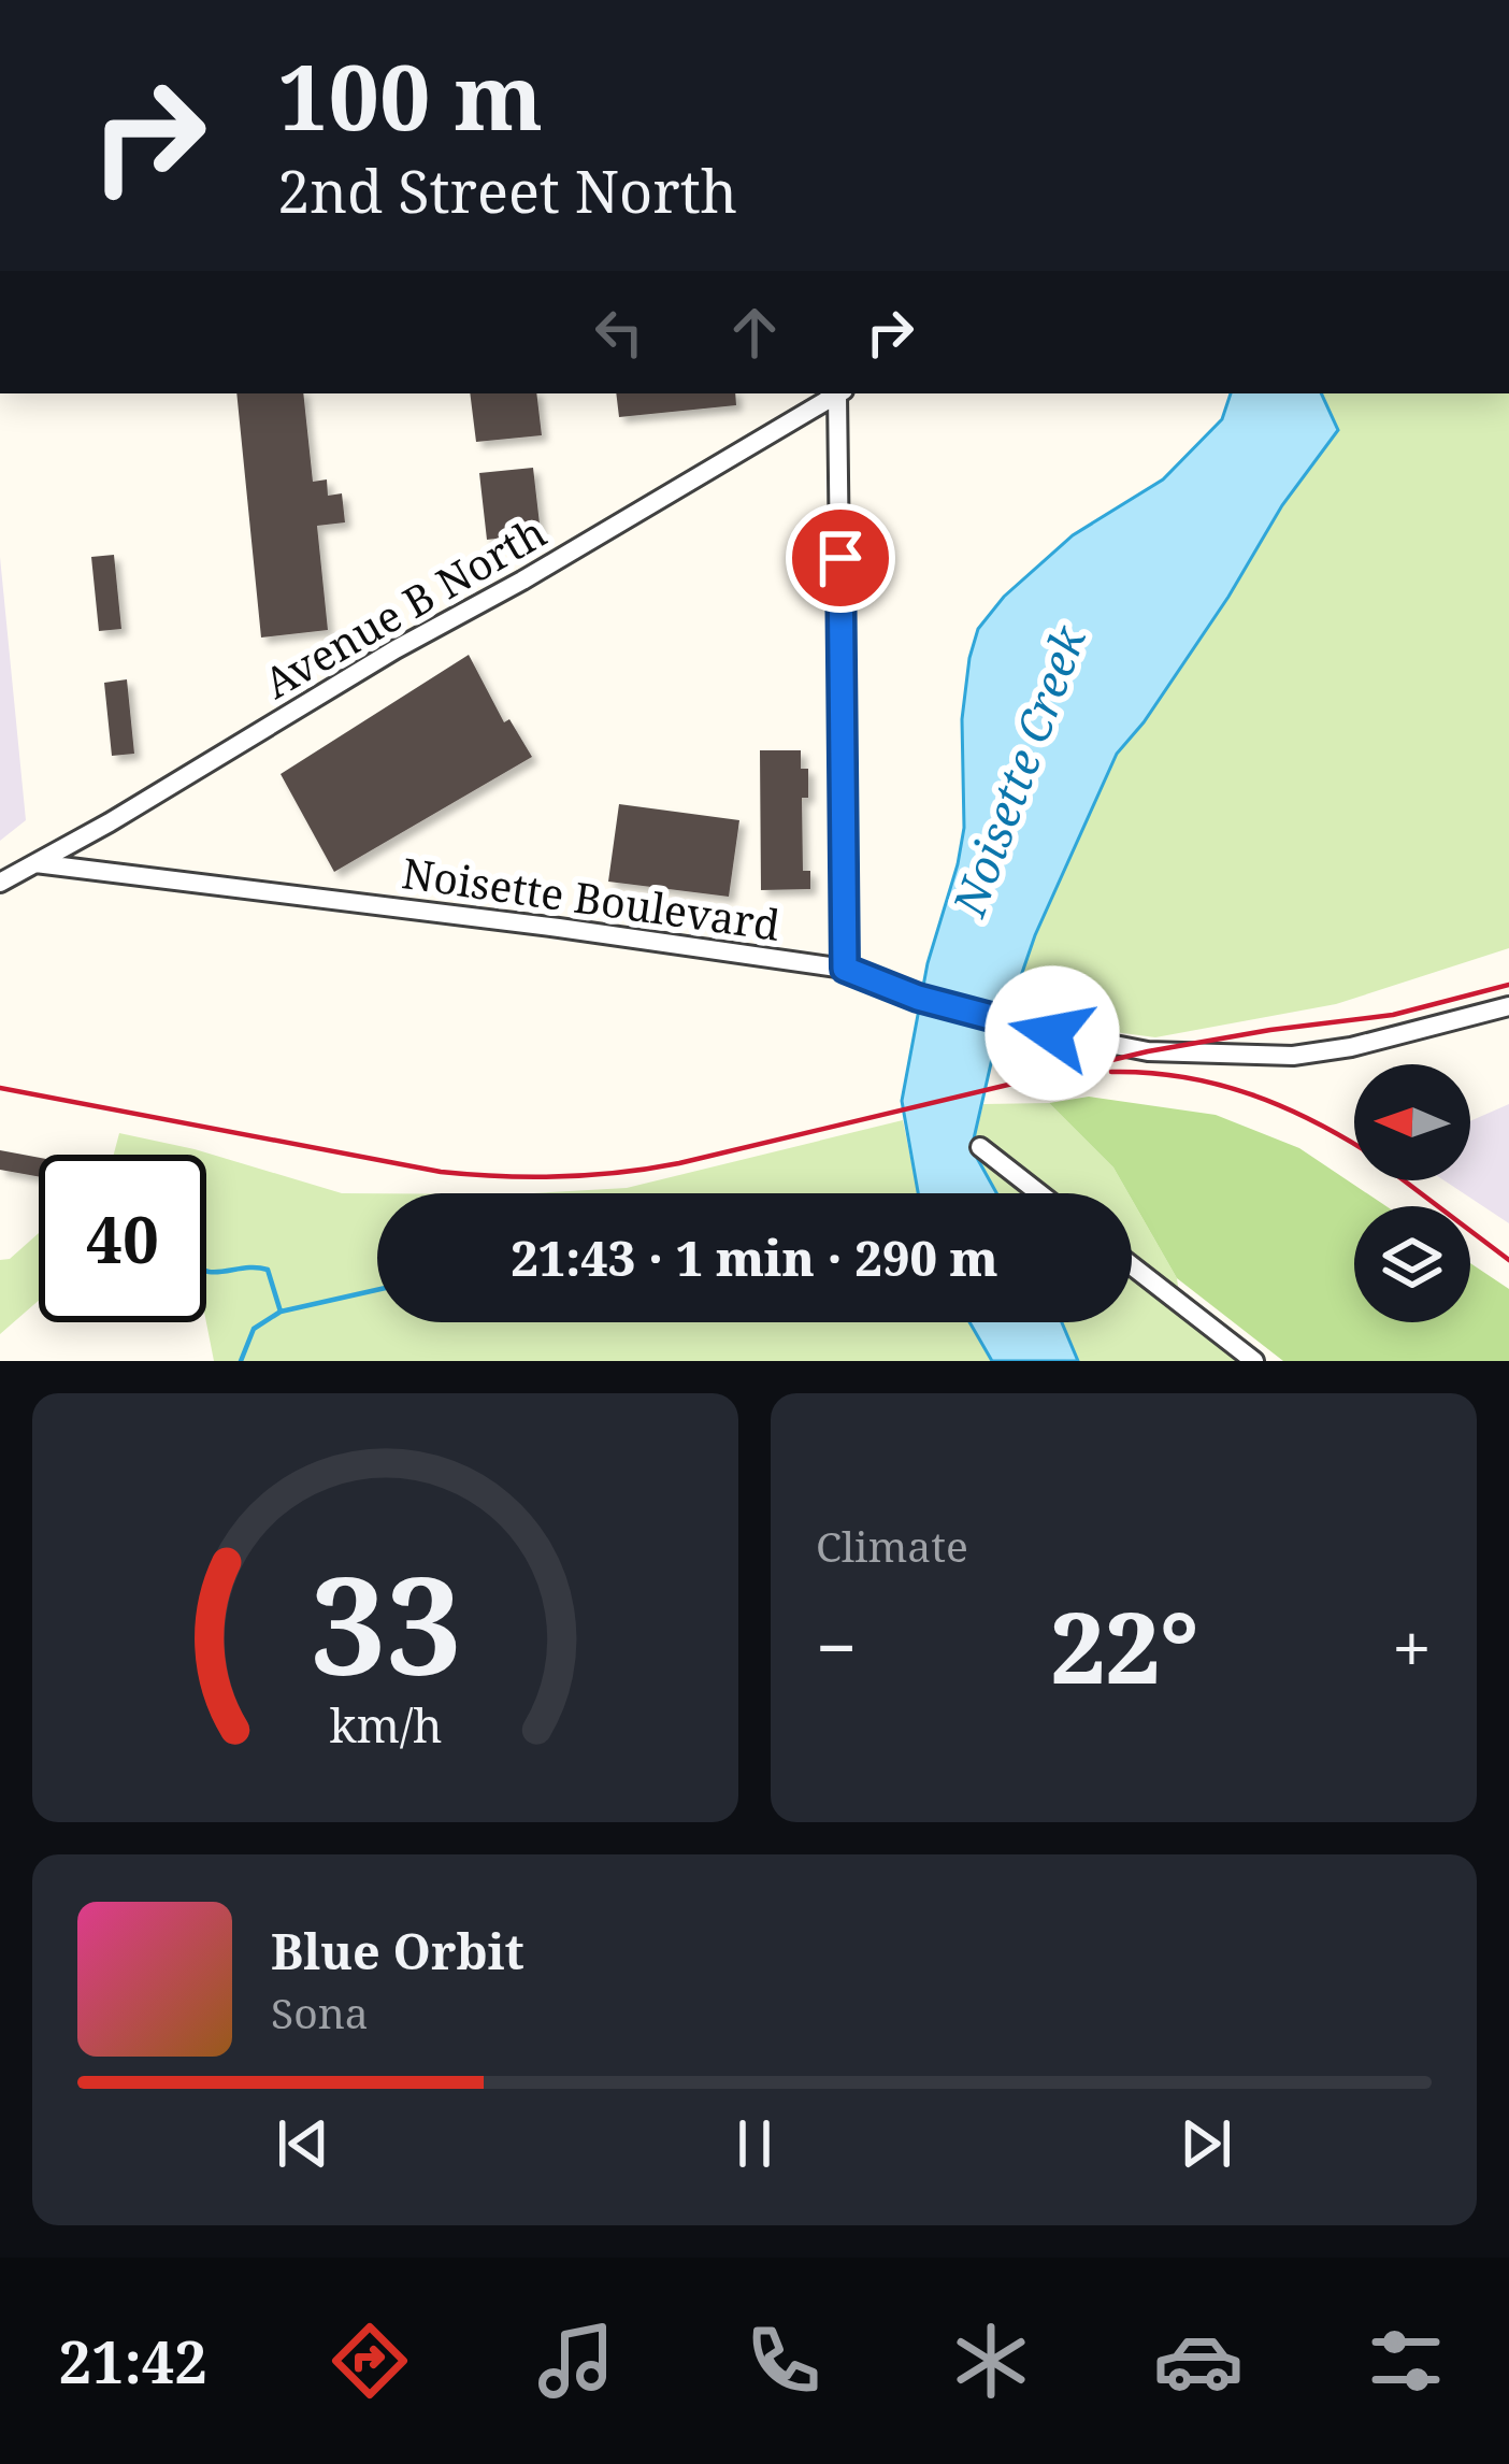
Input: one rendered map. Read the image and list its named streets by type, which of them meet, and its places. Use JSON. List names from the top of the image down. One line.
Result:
{"streets":{"street":["Avenue B North","Noisette Boulevard"]},"crossings":[["Avenue B North","Noisette Boulevard"]],"water":["Noisette Creek"],"north":"left","page":{"turn":["100 m","2nd Street North"],"limit":"40","trip":"21:43 · 1 min · 290 m","tile":"Climate","heat":["−","22°","+"],"song":["Blue Orbit","Sona"],"tabs":"21:42","gauge":["33","km/h"]}}
